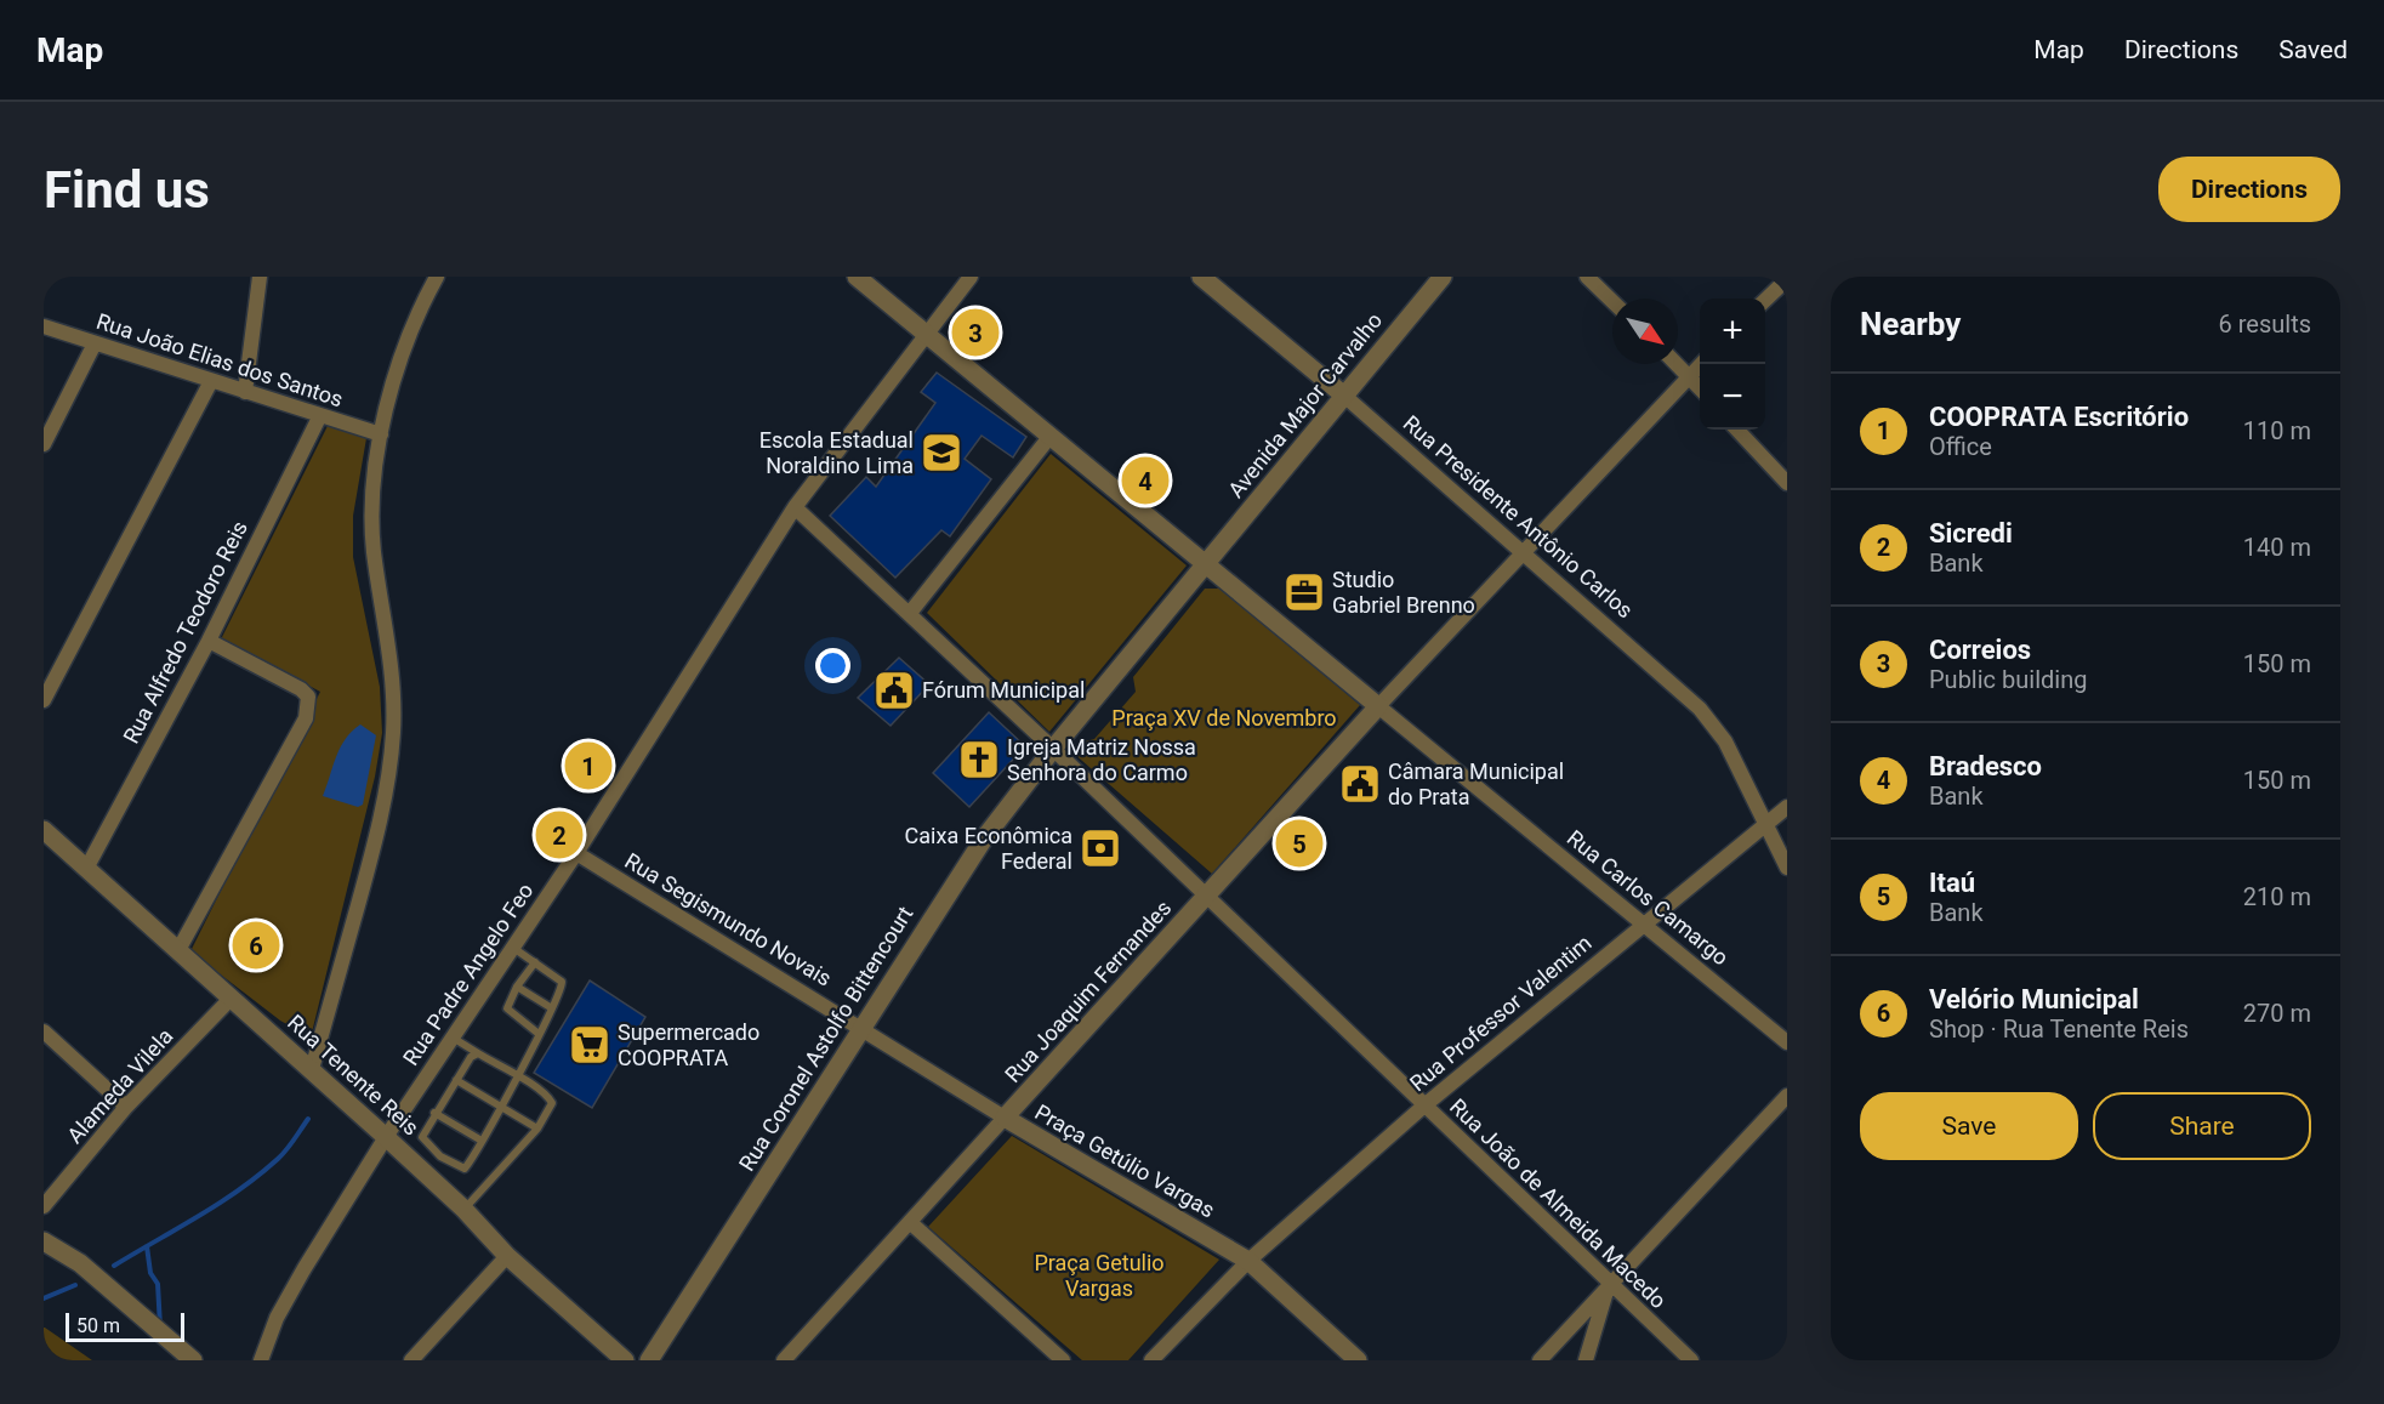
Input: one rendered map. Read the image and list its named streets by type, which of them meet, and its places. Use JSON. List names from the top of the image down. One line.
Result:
{"streets":{"street":["Rua João Elias dos Santos","Avenida Major Carvalho","Rua Presidente Antônio Carlos","Rua Alfredo Teodoro Reis","Rua Carlos Camargo","Rua Segismundo Novais","Rua Padre Angelo Feo","Rua Joaquim Fernandes","Rua Professor Valentim","Rua Coronel Astolfo Bittencourt","Rua Tenente Reis","Alameda Vilela","Praça Getúlio Vargas","Rua João de Almeida Macedo"]},"crossings":[["Rua João Elias dos Santos","Rua Alfredo Teodoro Reis"],["Avenida Major Carvalho","Rua Presidente Antônio Carlos"],["Rua Presidente Antônio Carlos","Rua Professor Valentim"],["Rua Alfredo Teodoro Reis","Rua Tenente Reis"],["Rua Carlos Camargo","Rua Professor Valentim"],["Rua Segismundo Novais","Rua Padre Angelo Feo"],["Rua Segismundo Novais","Rua Joaquim Fernandes"],["Rua Segismundo Novais","Rua Coronel Astolfo Bittencourt"],["Rua Segismundo Novais","Praça Getúlio Vargas"],["Rua Padre Angelo Feo","Rua Tenente Reis"],["Rua Joaquim Fernandes","Praça Getúlio Vargas"],["Rua Joaquim Fernandes","Rua João de Almeida Macedo"],["Rua Professor Valentim","Praça Getúlio Vargas"],["Rua Professor Valentim","Rua João de Almeida Macedo"],["Rua Tenente Reis","Alameda Vilela"]],"parks":["Praça XV de Novembro","Praça Getulio Vargas"],"places":{"school or university":["Escola Estadual Noraldino Lima"],"office":["Studio Gabriel Brenno"],"public building":["Fórum Municipal","Câmara Municipal do Prata"],"church":["Igreja Matriz Nossa Senhora do Carmo"],"bank":["Caixa Econômica Federal"],"supermarket":["Supermercado COOPRATA"]},"scale_bar":"50 m","north":"bottom right","page":{"header":"Map","nav":["Map","Directions","Saved"],"buttons":["Directions",["Save","Share"]],"title":"Find us","heading":["Nearby","6 results"],"map_buttons":["+","−"],"pins":["3","4","1","2","5","6"],"list":[{"mark":"1","name":"COOPRATA Escritório","note":"Office","value":"110 m"},{"mark":"2","name":"Sicredi","note":"Bank","value":"140 m"},{"mark":"3","name":"Correios","note":"Public building","value":"150 m"},{"mark":"4","name":"Bradesco","note":"Bank","value":"150 m"},{"mark":"5","name":"Itaú","note":"Bank","value":"210 m"},{"mark":"6","name":"Velório Municipal","note":"Shop · Rua Tenente Reis","value":"270 m"}],"scale":"50 m"}}
